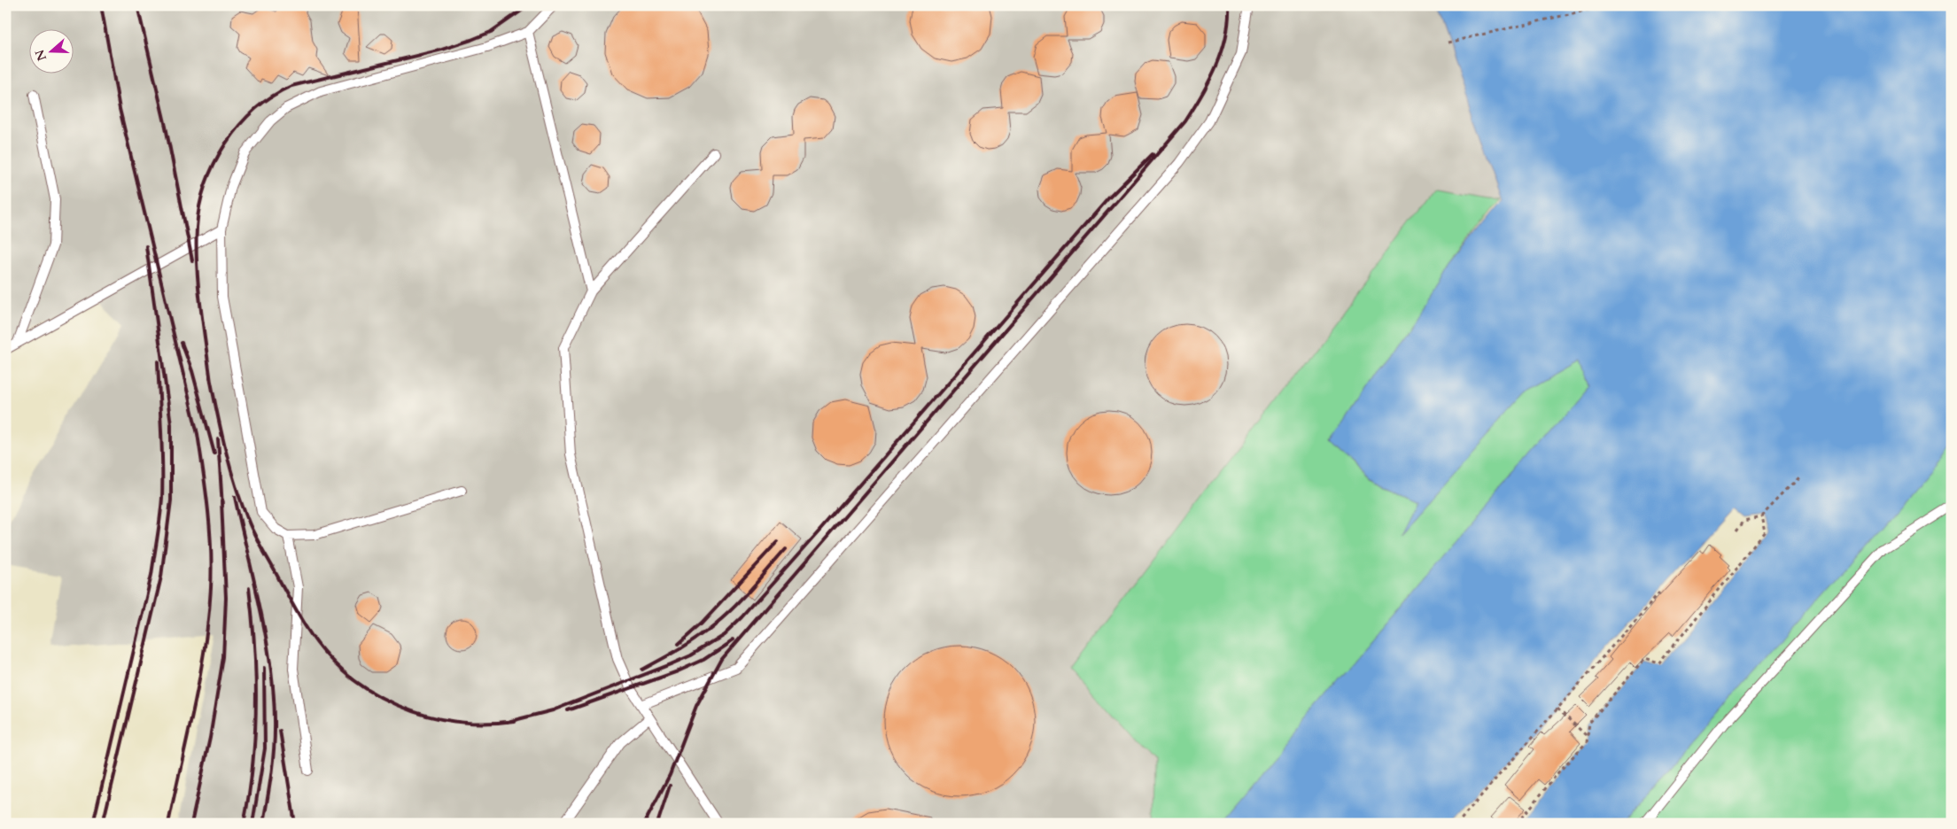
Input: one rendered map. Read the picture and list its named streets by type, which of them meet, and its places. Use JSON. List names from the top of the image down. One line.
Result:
{"north":"left"}
